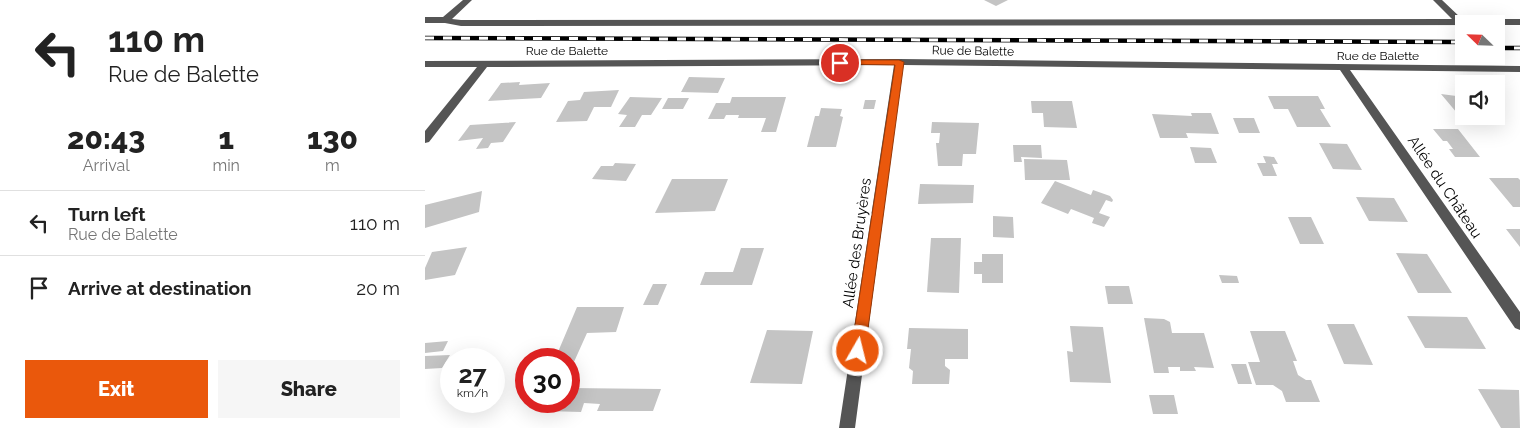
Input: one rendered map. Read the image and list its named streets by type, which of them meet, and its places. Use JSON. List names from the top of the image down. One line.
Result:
{"streets":{"street":["Rue de Balette","Allée du Château","Allée des Bruyères"]},"crossings":[["Rue de Balette","Allée du Château"],["Rue de Balette","Allée des Bruyères"]],"north":"top left","page":{"turn":["110 m","Rue de Balette"],"eta":["20:43","Arrival","1","min","130","m"],"list":[{"name":"Turn left","note":"Rue de Balette","value":"110 m"},{"name":"Arrive at destination","value":"20 m"}],"speed":"27 km/h","limit":"30","buttons":["Exit","Share"]}}
